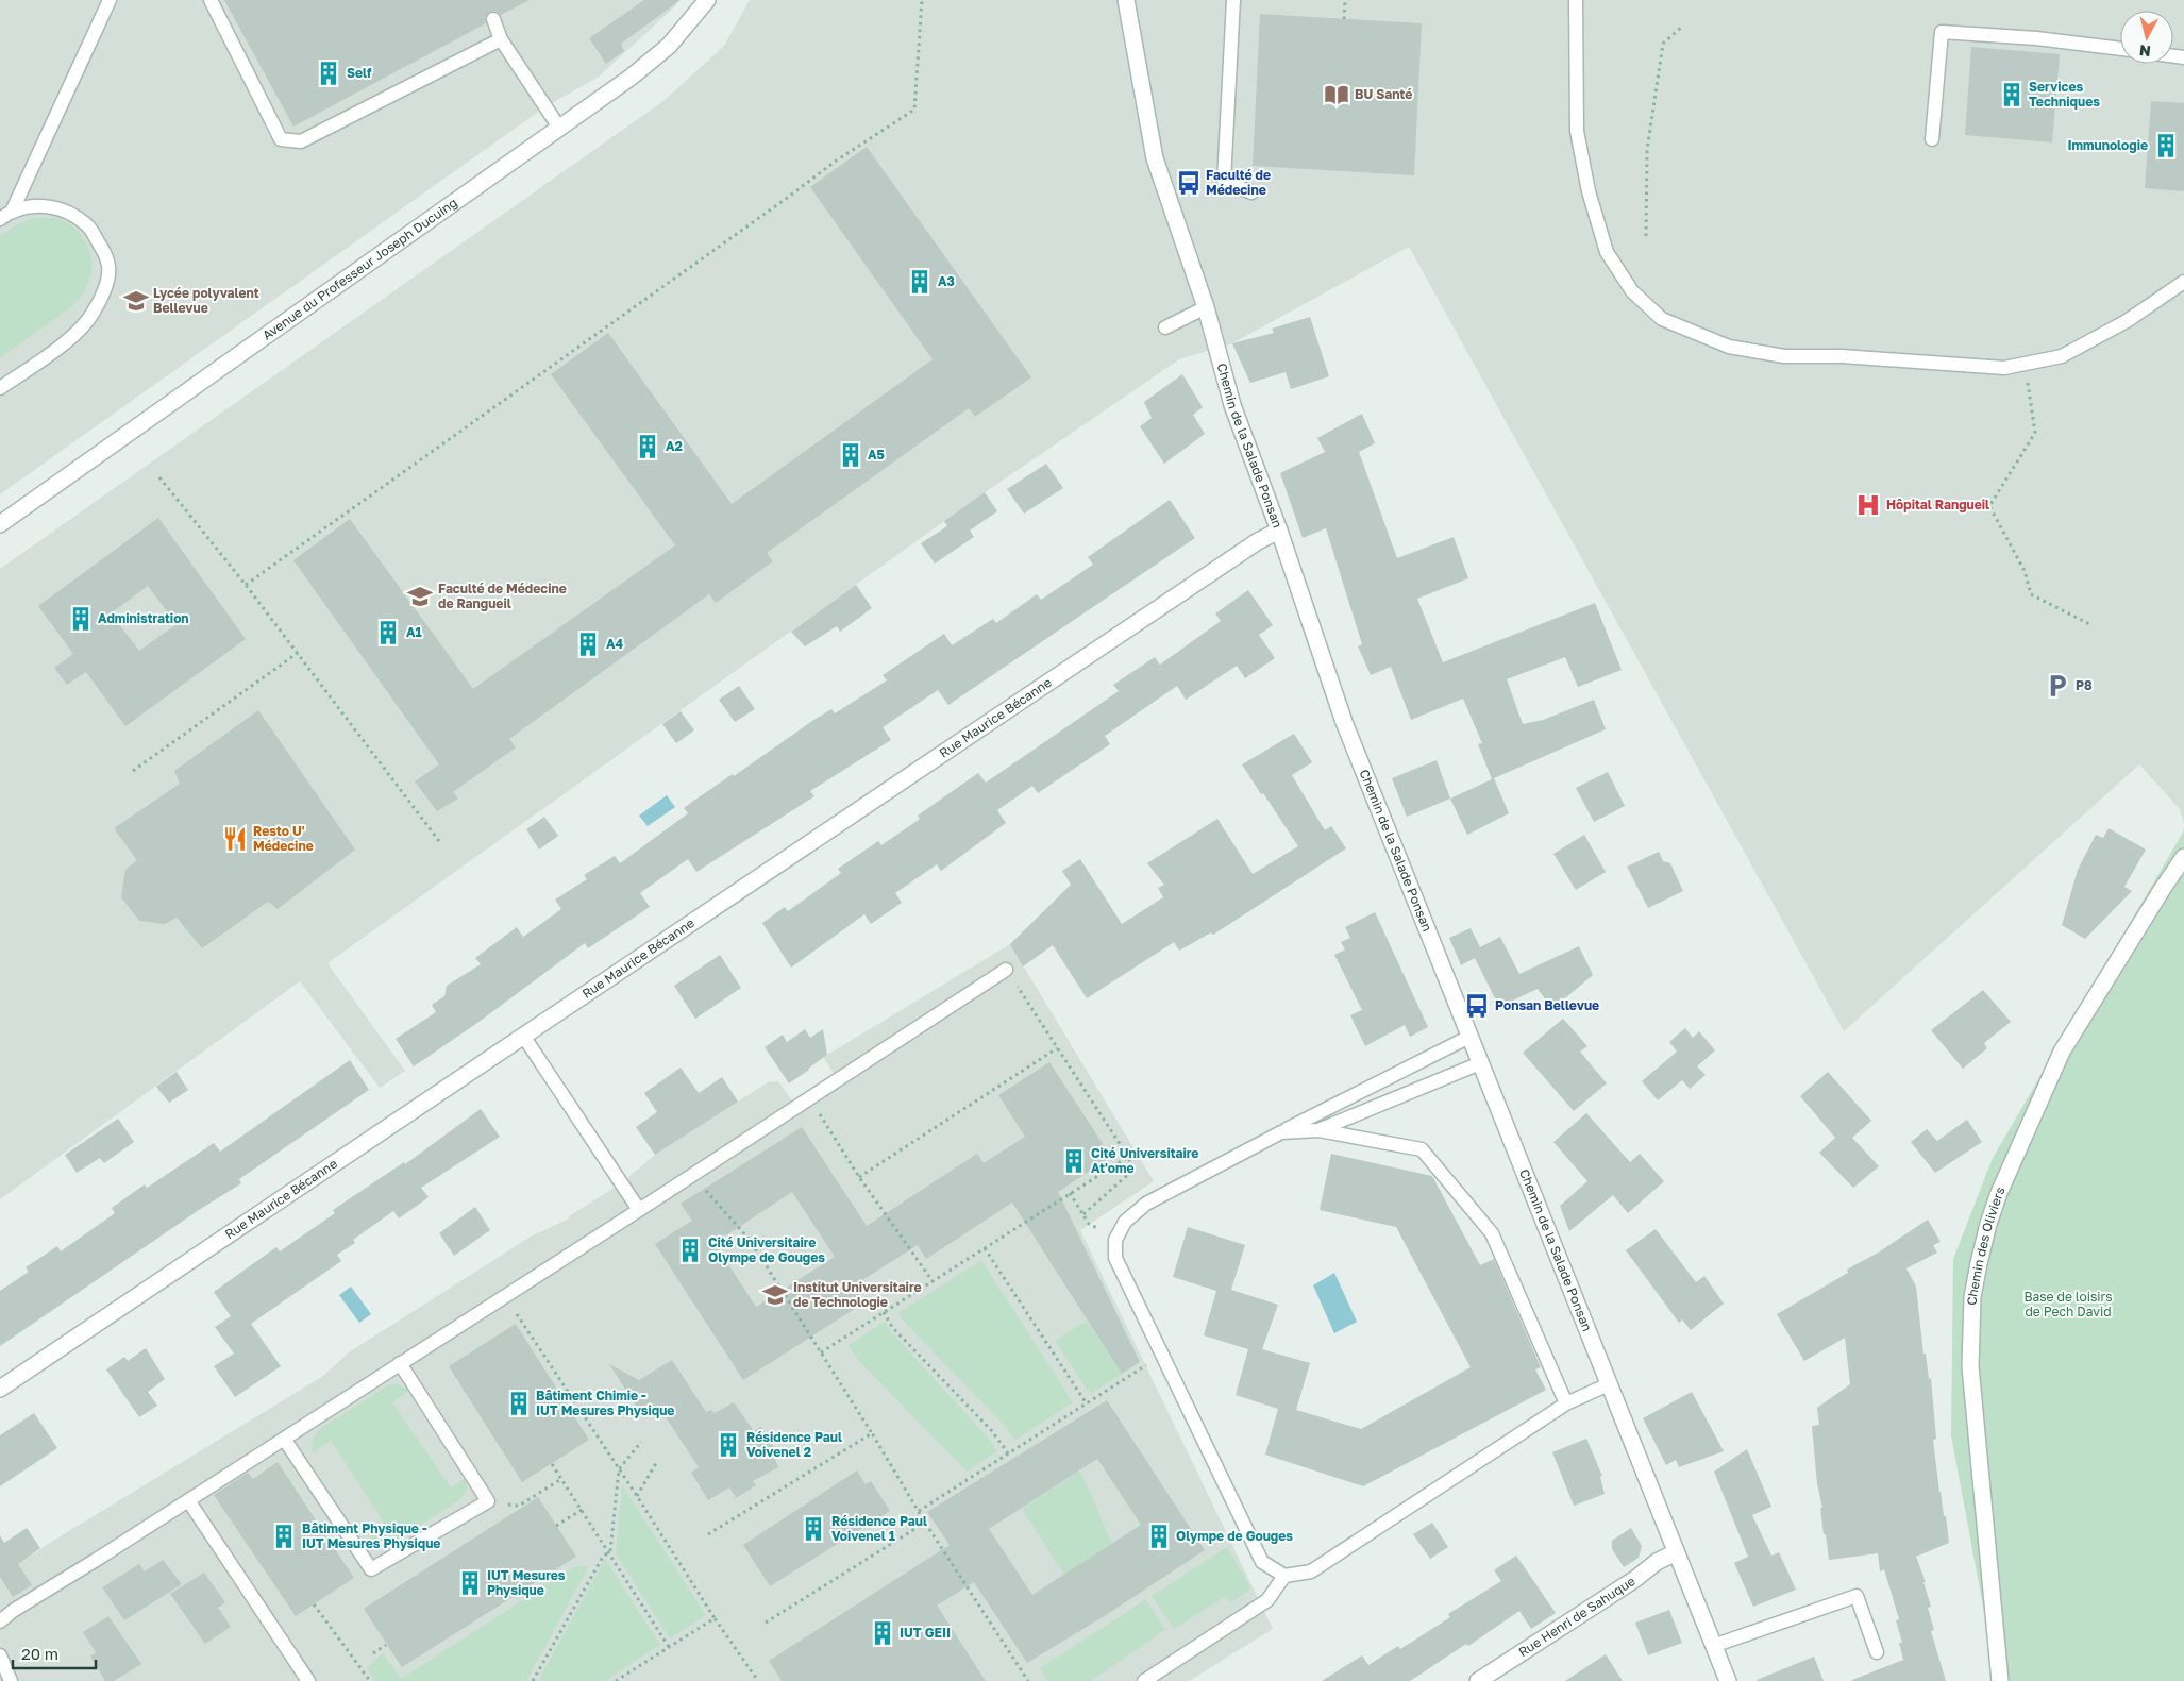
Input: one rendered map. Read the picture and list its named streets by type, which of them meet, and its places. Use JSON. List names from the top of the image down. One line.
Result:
{"streets":{"street":["Avenue du Professeur Joseph Ducuing","Chemin de la Salade Ponsan","Rue Maurice Bécanne","Chemin des Oliviers","Rue Henri de Sahuque"]},"crossings":[["Chemin de la Salade Ponsan","Rue Maurice Bécanne"],["Chemin de la Salade Ponsan","Rue Henri de Sahuque"]],"parks":["Base de loisirs de Pech David"],"places":{"building":["Self","Services Techniques","Immunologie","A3","A2","A5","Administration","A1","A4","Cité Universitaire At'ome","Cité Universitaire Olympe de Gouges","Bâtiment Chimie - IUT Mesures Physique","Résidence Paul Voivenel 2","Résidence Paul Voivenel 1","Bâtiment Physique - IUT Mesures Physique","Olympe de Gouges","IUT Mesures Physique","IUT GEII"],"library":["BU Santé"],"bus stop":["Faculté de Médecine","Ponsan Bellevue"],"school or university":["Lycée polyvalent Bellevue","Faculté de Médecine de Rangueil","Institut Universitaire de Technologie"],"hospital":["Hôpital Rangueil"],"parking":["P8"],"restaurant":["Resto U' Médecine"]},"scale_bar":"20 m","north":"bottom"}
